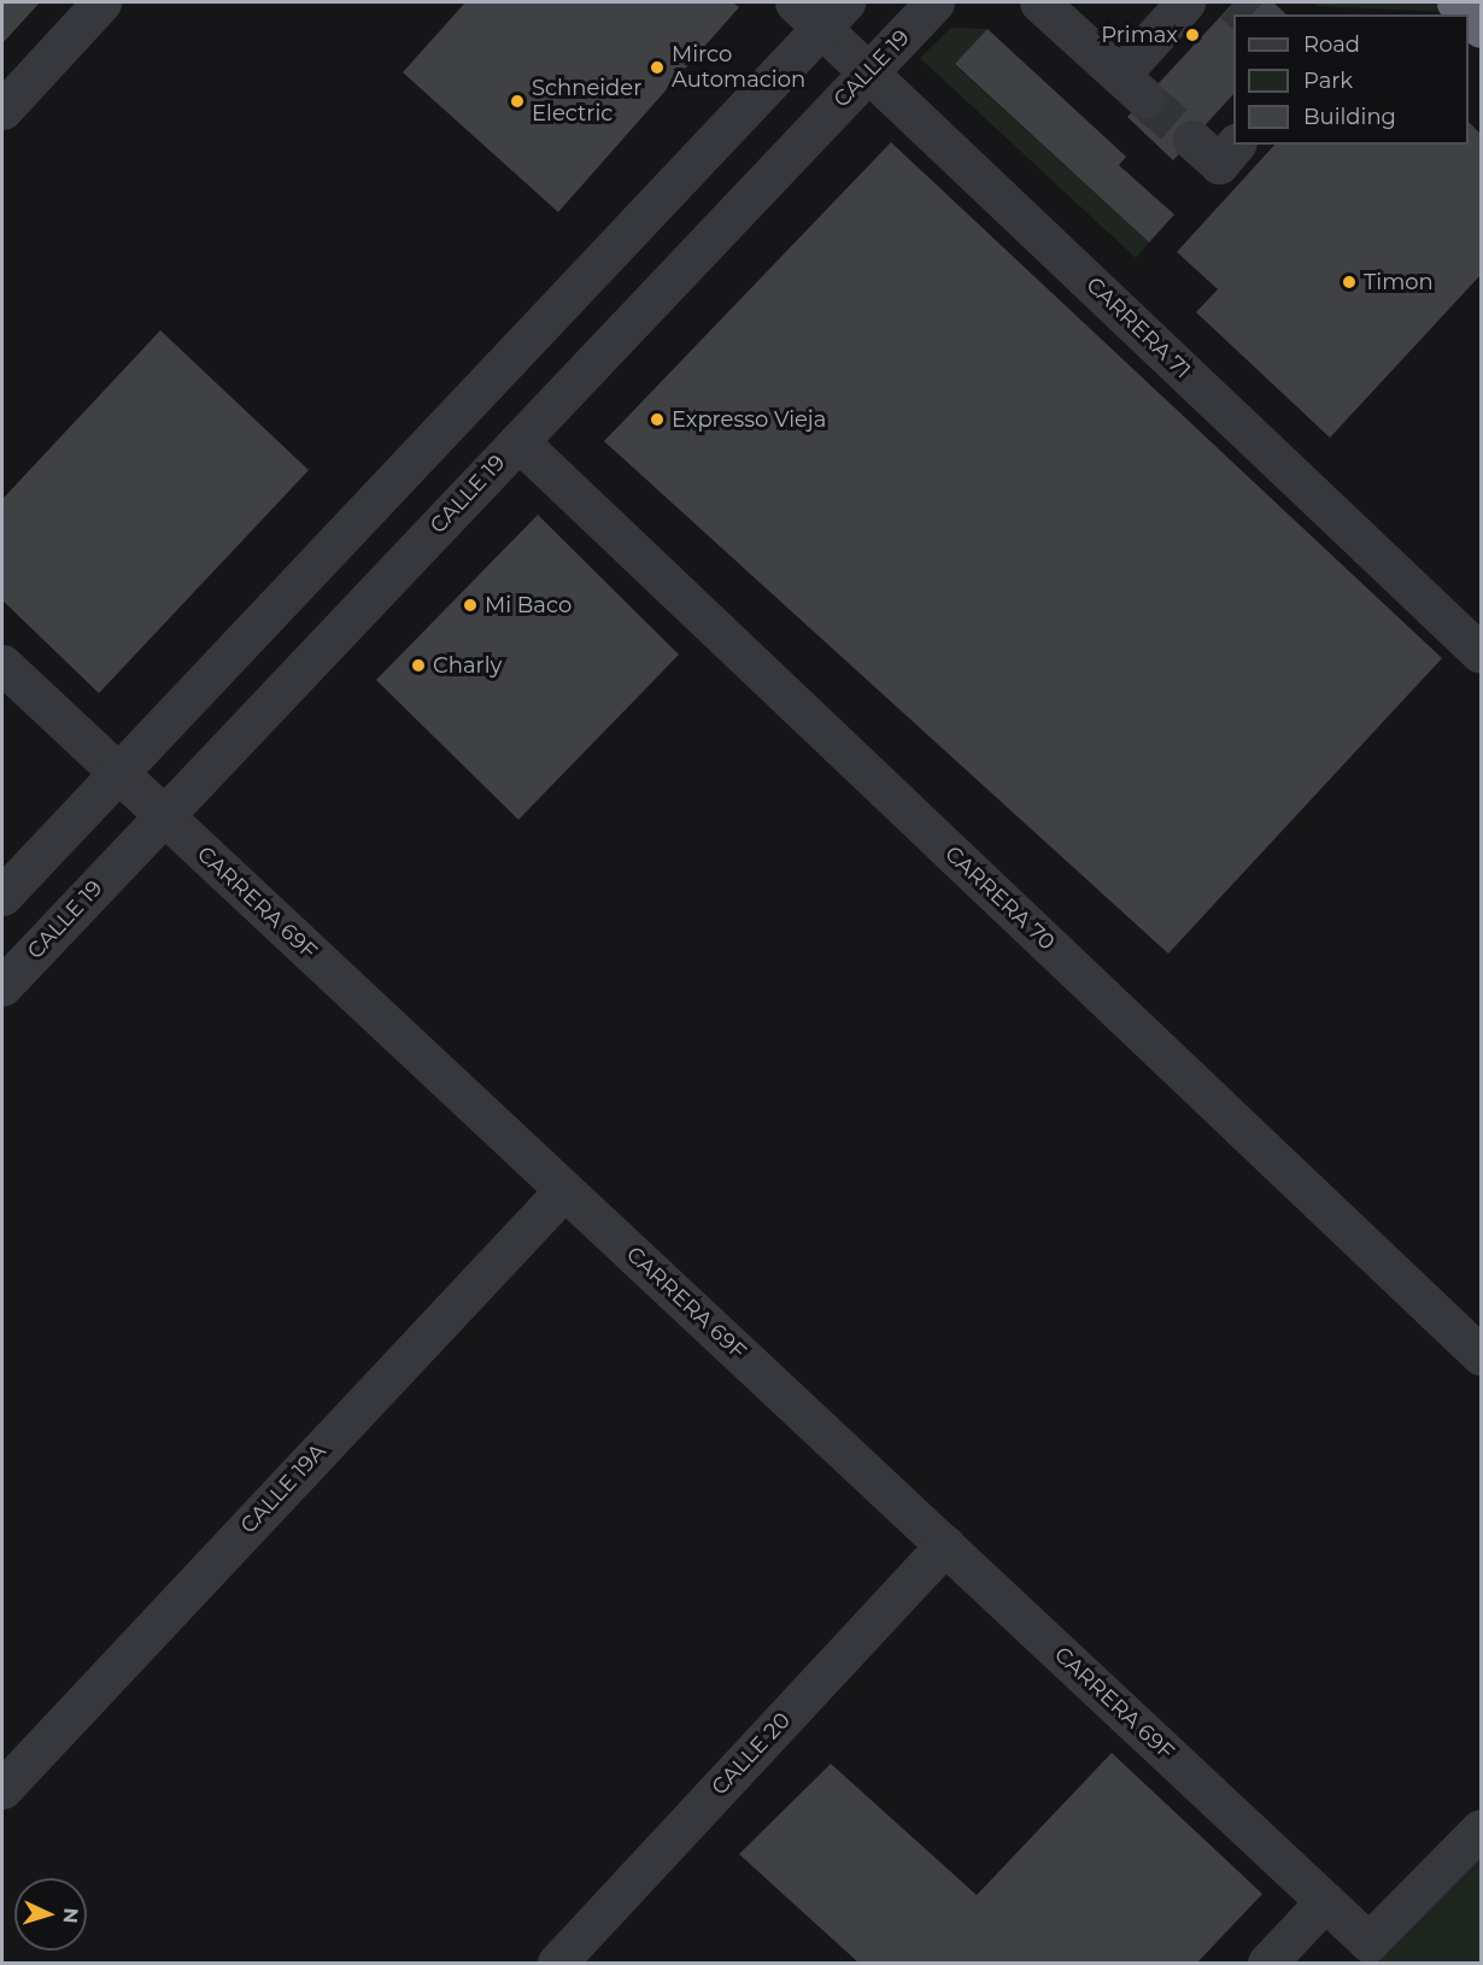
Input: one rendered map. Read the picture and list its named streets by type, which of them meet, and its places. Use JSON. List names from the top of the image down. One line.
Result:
{"streets":{"street":["CALLE 19","CARRERA 71","CARRERA 70","CARRERA 69F","CALLE 19A","CALLE 20"]},"crossings":[["CALLE 19","CARRERA 71"],["CALLE 19","CARRERA 70"],["CALLE 19","CARRERA 69F"],["CARRERA 69F","CALLE 19A"],["CARRERA 69F","CALLE 20"]],"places":["Primax","Mirco Automacion","Schneider Electric","Timon","Expresso Vieja","Mi Baco","Charly"],"legend":["Road","Park","Building"],"north":"right"}
